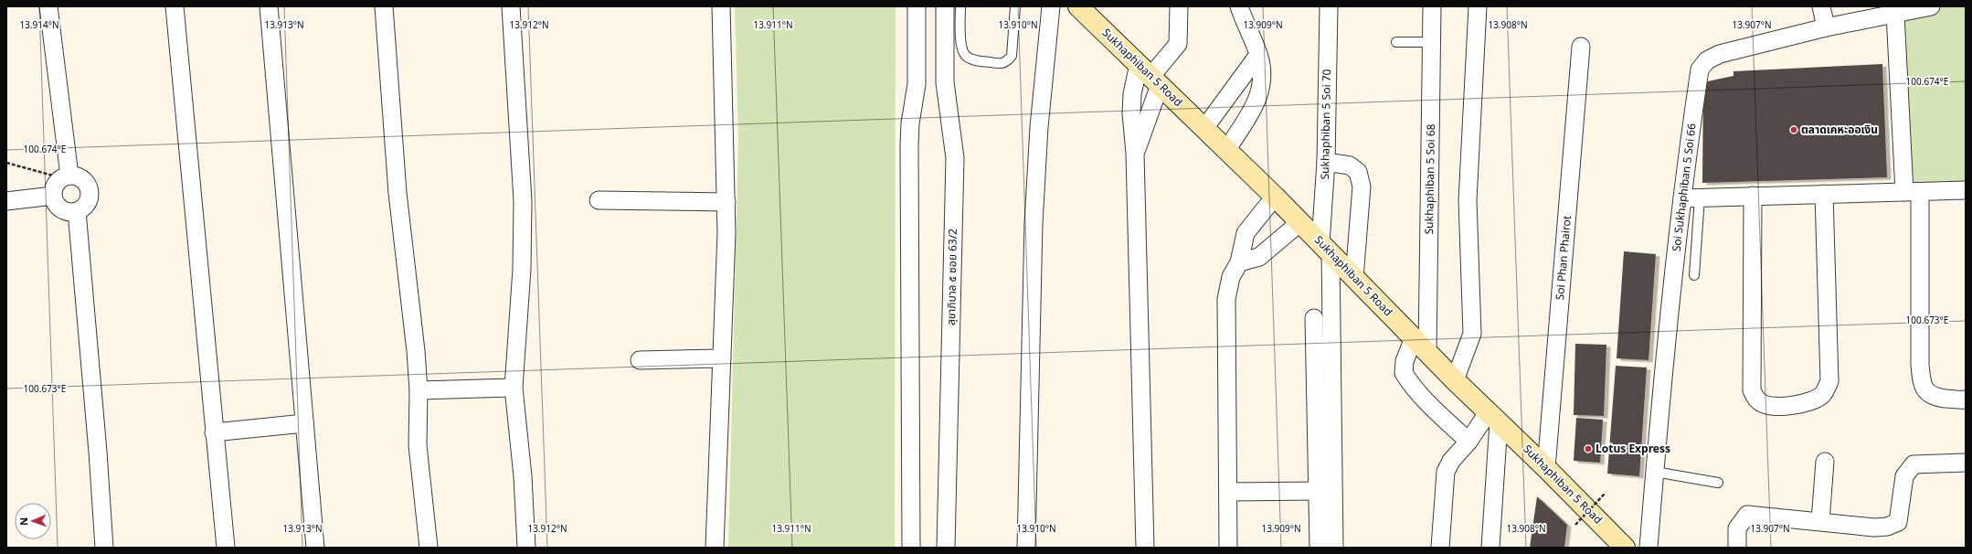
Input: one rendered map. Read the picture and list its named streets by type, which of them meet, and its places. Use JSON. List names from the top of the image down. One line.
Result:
{"streets":{"main road":["Sukhaphiban 5 Road"],"street":["Sukhaphiban 5 Soi 70","Sukhaphiban 5 Soi 68","Soi Sukhaphiban 5 Soi 66","Soi Phan Phairot","สุขาภิบาล ๕ ซอย 63/2"]},"crossings":[["Sukhaphiban 5 Road","Sukhaphiban 5 Soi 70"],["Sukhaphiban 5 Road","Sukhaphiban 5 Soi 68"],["Sukhaphiban 5 Road","Soi Phan Phairot"]],"places":["ตลาดเคหะออเงิน","Lotus Express"],"north":"left","coordinates":["13.914°N","13.913°N","13.912°N","13.911°N","13.910°N","13.909°N","13.908°N","13.907°N","100.674°E","100.673°E"]}
